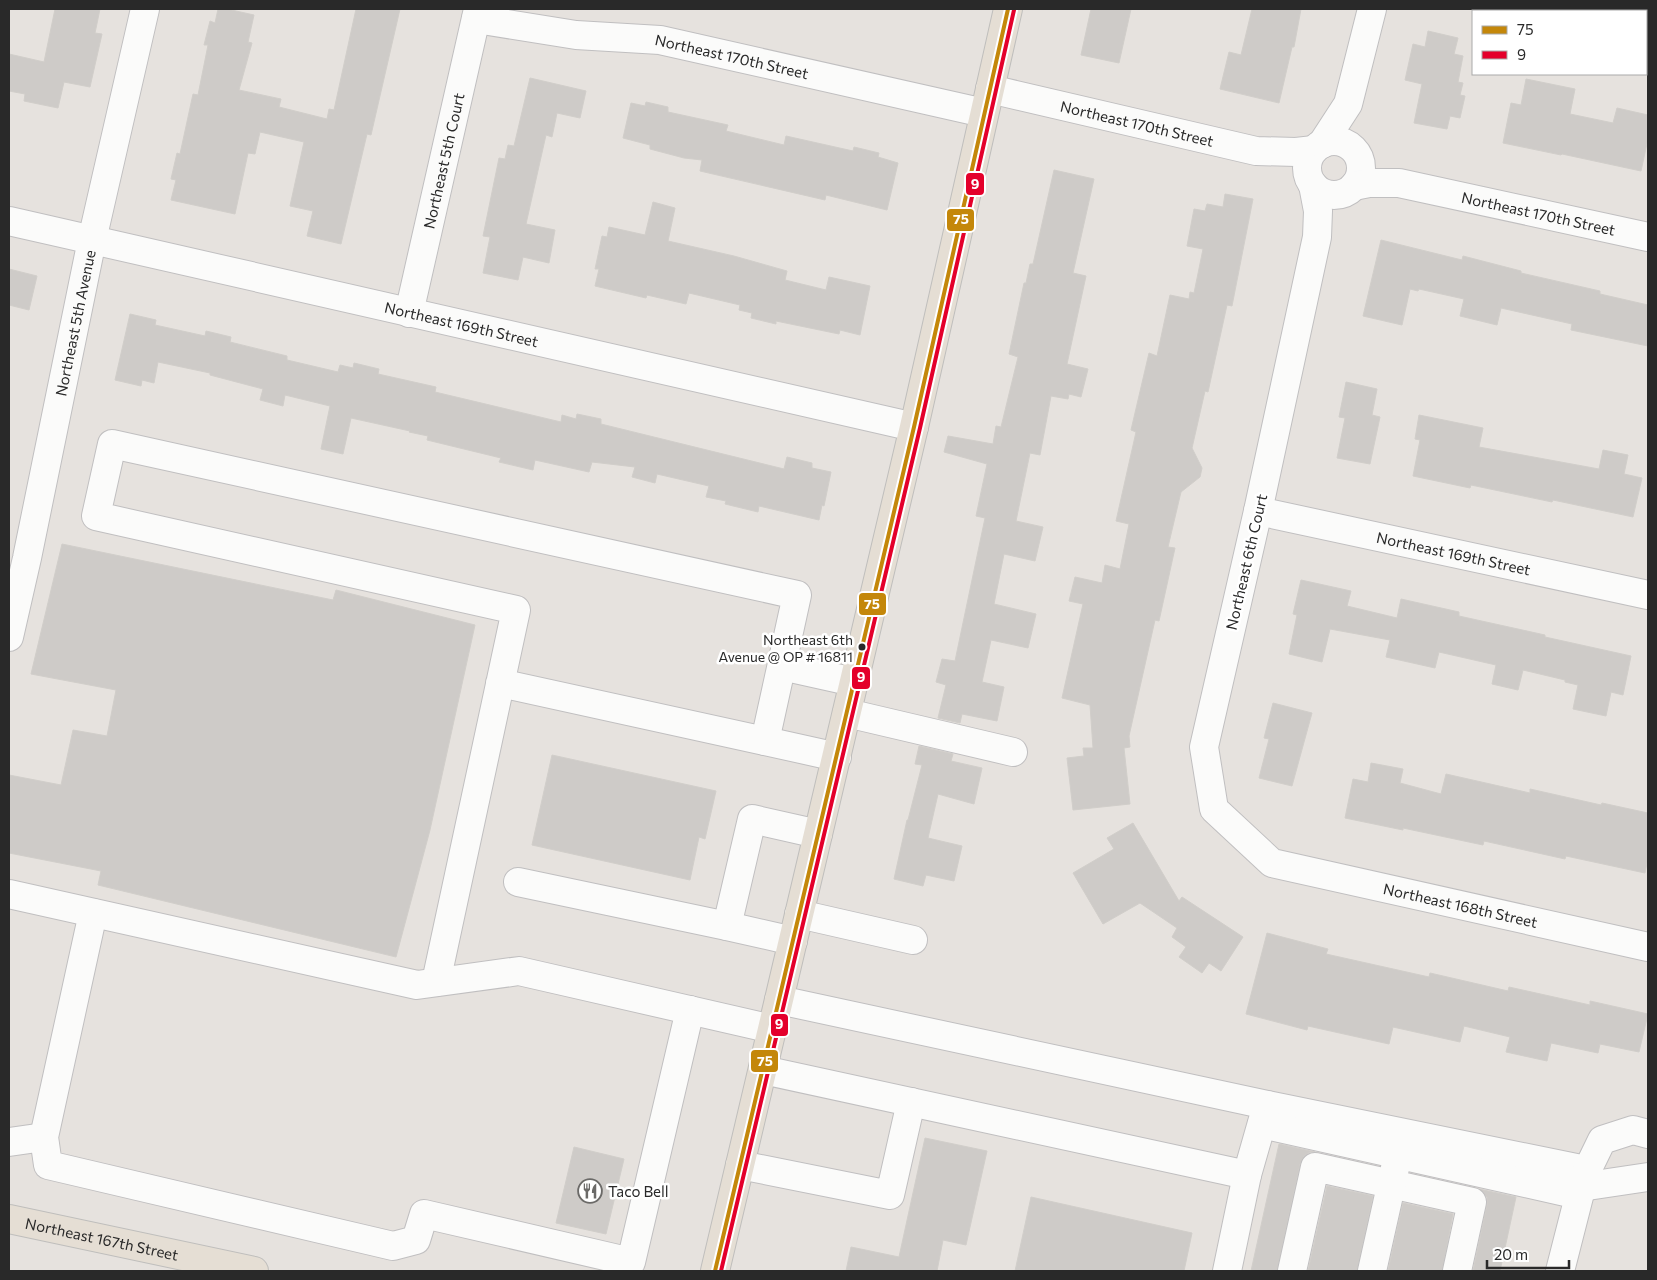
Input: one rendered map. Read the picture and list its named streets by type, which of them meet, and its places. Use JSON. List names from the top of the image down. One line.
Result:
{"streets":{"main road":["Northeast 167th Street"],"street":["Northeast 170th Street","Northeast 5th Court","Northeast 5th Avenue","Northeast 169th Street","Northeast 6th Court","Northeast 168th Street"]},"crossings":[["Northeast 170th Street","Northeast 5th Court"],["Northeast 170th Street","Northeast 6th Court"],["Northeast 5th Court","Northeast 169th Street"],["Northeast 5th Avenue","Northeast 169th Street"],["Northeast 169th Street","Northeast 6th Court"],["Northeast 6th Court","Northeast 168th Street"]],"places":{"other":["Northeast 6th Avenue @ OP # 16811"],"restaurant":["Taco Bell"]},"lines":["transit line 75","transit line 9"],"legend":["75","9"],"scale_bar":"20 m"}
